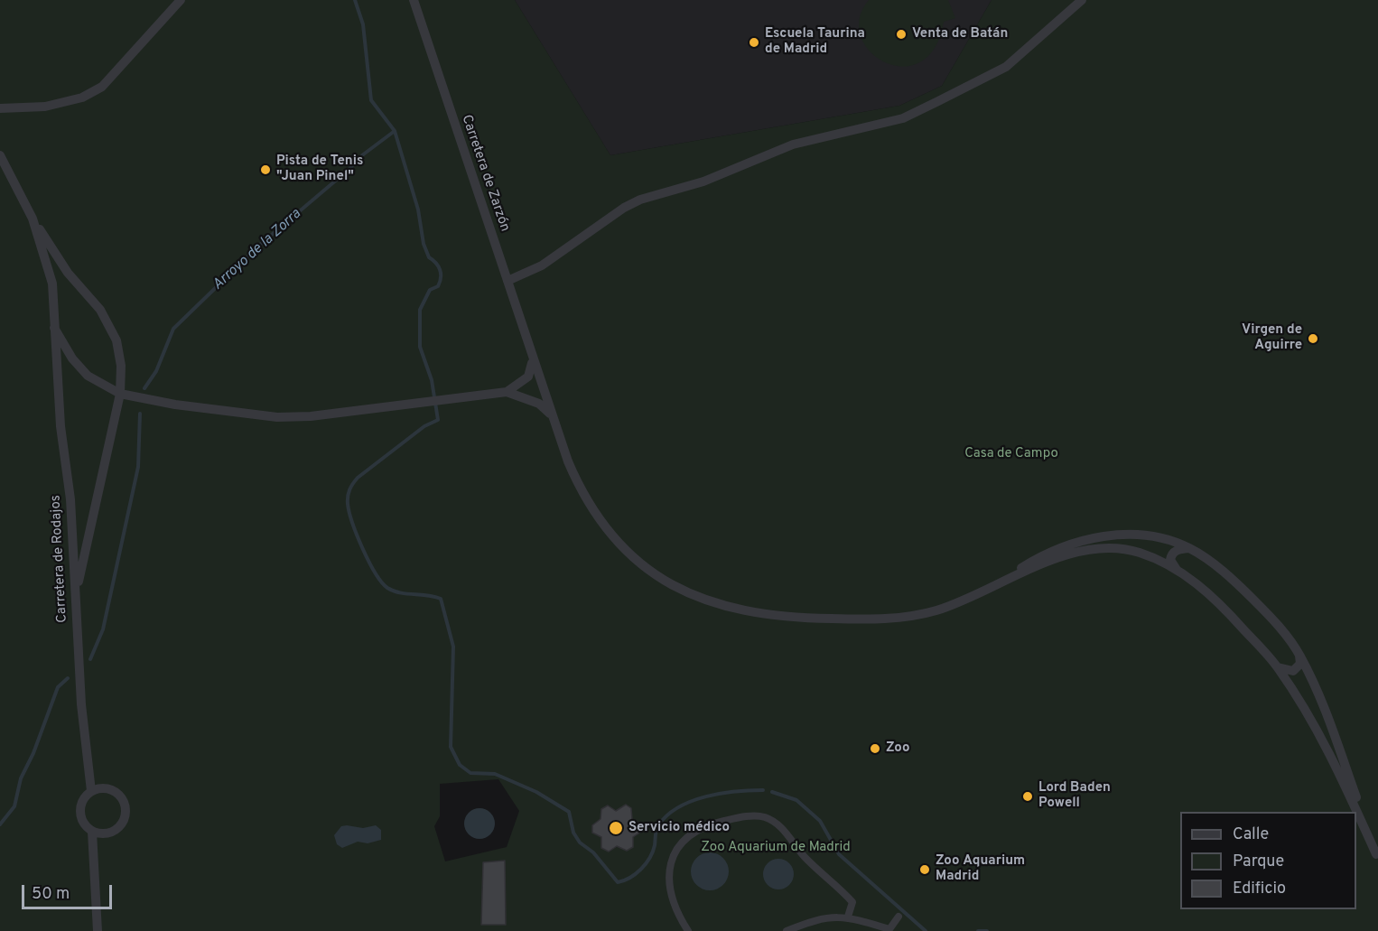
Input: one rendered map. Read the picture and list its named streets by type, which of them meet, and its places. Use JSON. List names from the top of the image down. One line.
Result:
{"streets":{"street":["Carretera de Zarzón","Carretera de Rodajos"]},"water":["Arroyo de la Zorra"],"parks":["Casa de Campo","Zoo Aquarium de Madrid"],"places":["Venta de Batán","Escuela Taurina de Madrid","Pista de Tenis \"Juan Pinel\"","Virgen de Aguirre","Zoo","Lord Baden Powell","Servicio médico","Zoo Aquarium Madrid"],"legend":["Calle","Parque","Edificio"],"scale_bar":"50 m"}
